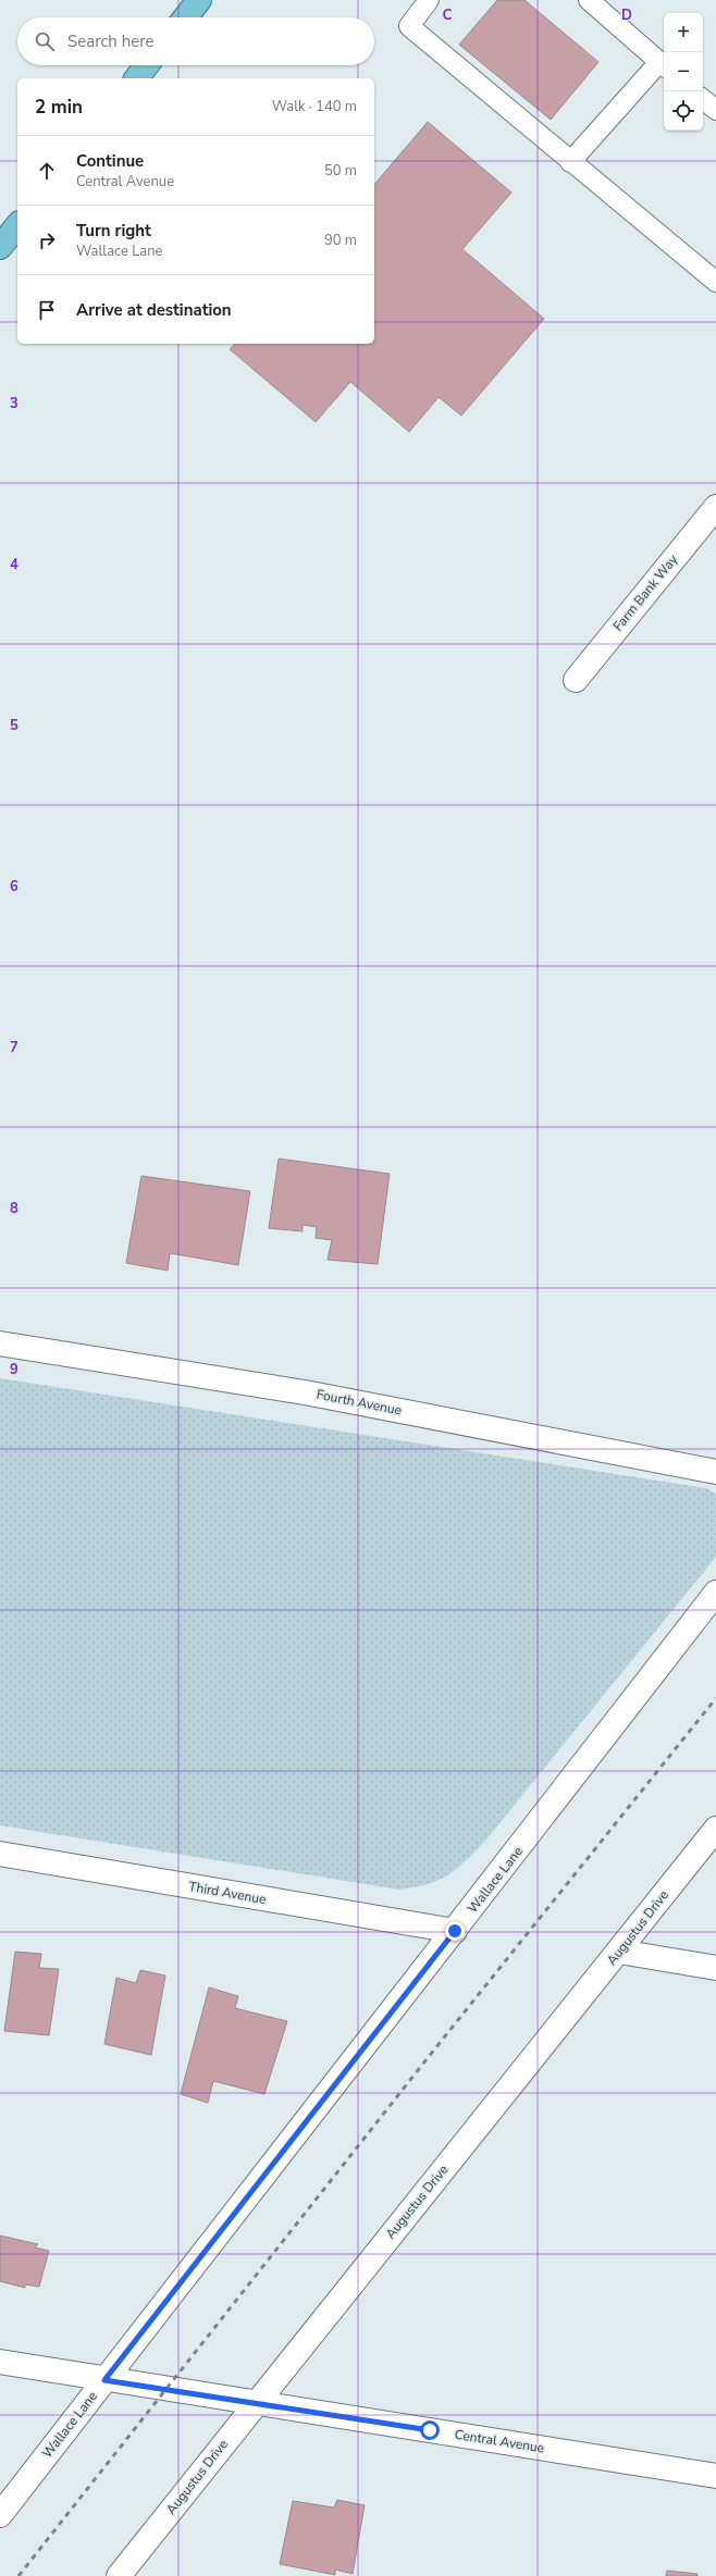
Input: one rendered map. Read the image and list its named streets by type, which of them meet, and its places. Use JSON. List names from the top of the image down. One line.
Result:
{"streets":{"street":["Farm Bank Way","Fourth Avenue","Wallace Lane","Third Avenue","Augustus Drive","Central Avenue"]},"crossings":[["Wallace Lane","Third Avenue"],["Wallace Lane","Central Avenue"],["Augustus Drive","Central Avenue"]],"page":{"map_buttons":["+","−"],"search":"Search here","heading":["2 min","Walk · 140 m"],"list":[["Continue","Central Avenue","50 m"],["Turn right","Wallace Lane","90 m"],"Arrive at destination"]},"grid":{"columns":["C","D"],"rows":["3","4","5","6","7","8","9"]}}
